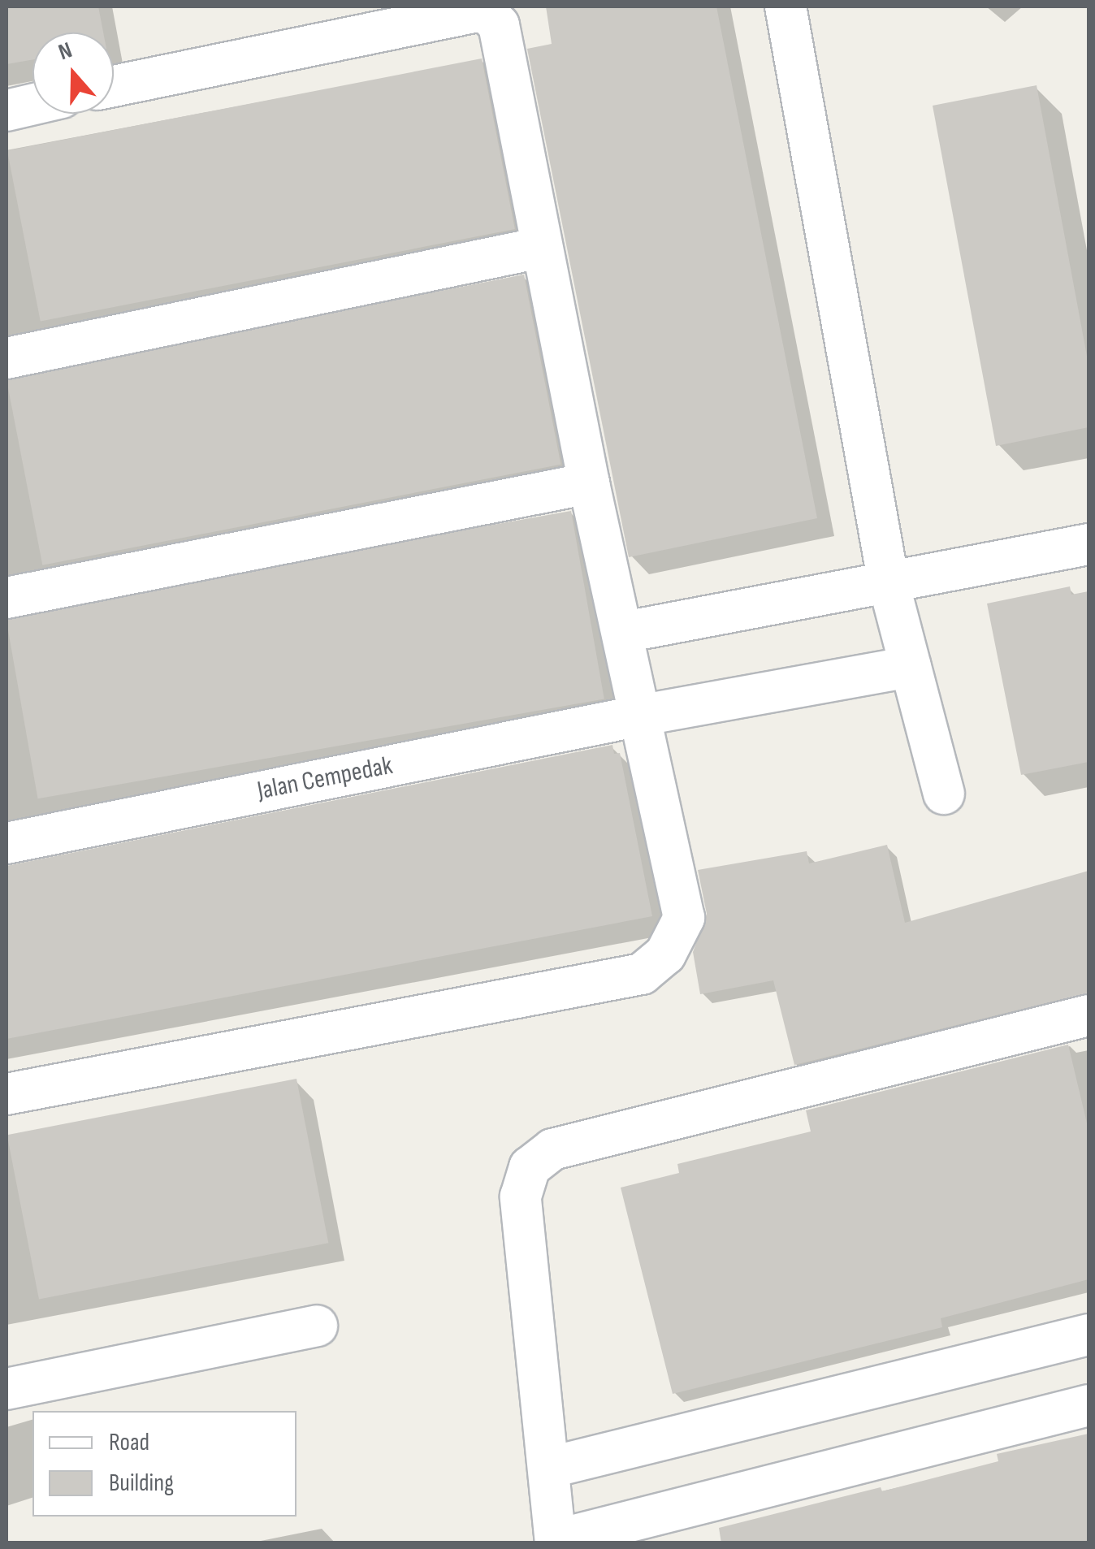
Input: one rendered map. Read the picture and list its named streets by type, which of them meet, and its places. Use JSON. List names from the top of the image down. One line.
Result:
{"streets":{"street":["Jalan Cempedak"]},"legend":["Road","Building"],"north":"top"}
